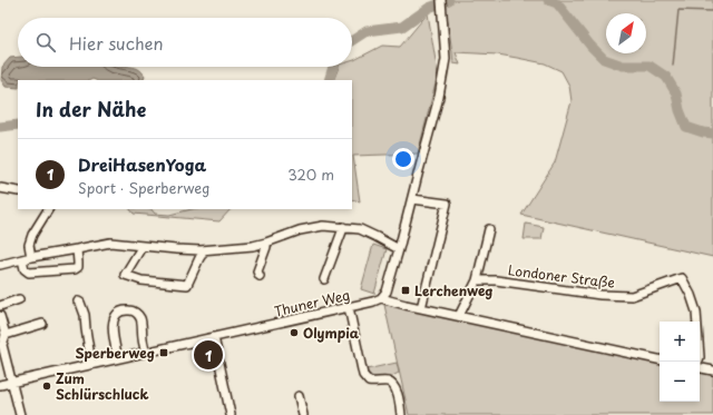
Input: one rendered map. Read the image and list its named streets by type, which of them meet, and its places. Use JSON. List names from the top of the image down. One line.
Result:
{"streets":{"street":["Londoner Straße","Thuner Weg"]},"places":{"transit":["Lerchenweg","Sperberweg"],"other":["Olympia","Zum Schlürschluck"]},"north":"top right","page":{"search":"Hier suchen","heading":"In der Nähe","list":[{"mark":"1","name":"DreiHasenYoga","note":"Sport · Sperberweg","value":"320 m"}],"map_buttons":["+","−"],"pins":"1"}}
